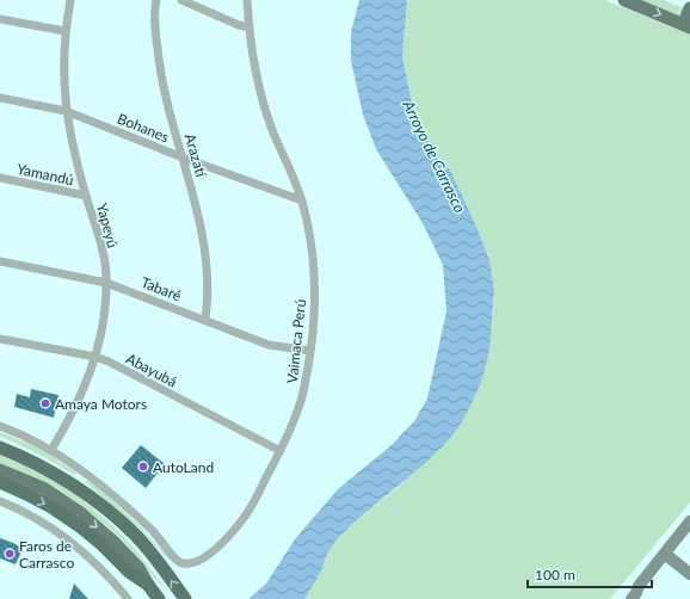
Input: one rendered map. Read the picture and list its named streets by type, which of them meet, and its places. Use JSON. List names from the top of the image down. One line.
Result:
{"streets":{"street":["Bohanes","Arazatí","Yamandú","Yapeyú","Tabaré","Vaimaca Perú","Abayubá"]},"crossings":[["Bohanes","Arazatí"],["Bohanes","Yapeyú"],["Bohanes","Vaimaca Perú"],["Arazatí","Tabaré"],["Yamandú","Yapeyú"],["Yapeyú","Tabaré"],["Yapeyú","Abayubá"],["Tabaré","Vaimaca Perú"],["Vaimaca Perú","Abayubá"]],"water":["Arroyo de Carrasco"],"places":["Amaya Motors","AutoLand","Faros de Carrasco"],"scale_bar":"100 m"}
